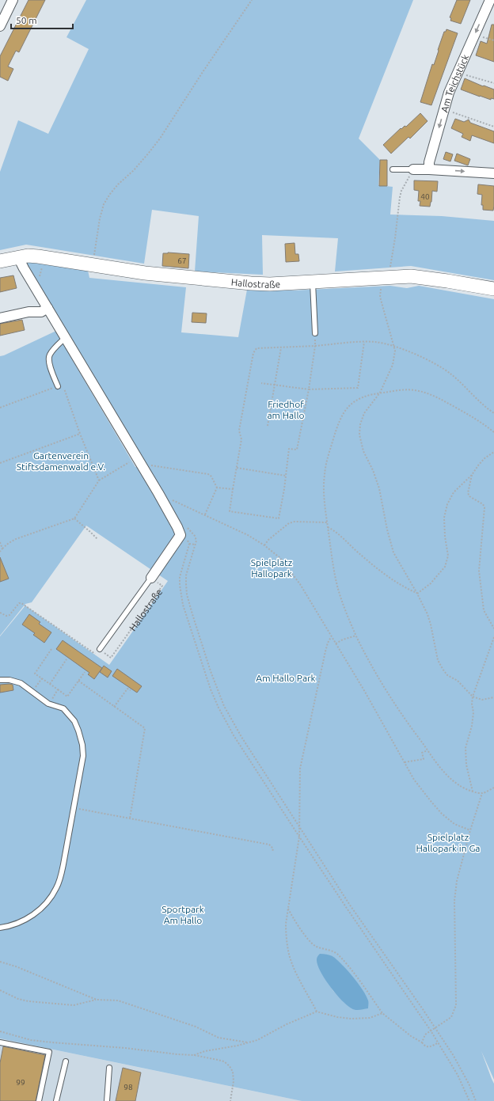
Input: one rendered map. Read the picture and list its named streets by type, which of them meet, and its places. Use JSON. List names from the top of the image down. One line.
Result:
{"streets":{"main road":["Hallostraße"],"street":["Am Teichstück"]},"one_way":["Am Teichstück"],"parks":["Friedhof am Hallo","Gartenverein Stiftsdamenwald e.V.","Spielplatz Hallopark","Am Hallo Park","Spielplatz Hallopark in Ga","Sportpark Am Hallo"],"house_numbers":["40","67","99","98"],"scale_bar":"50 m"}
